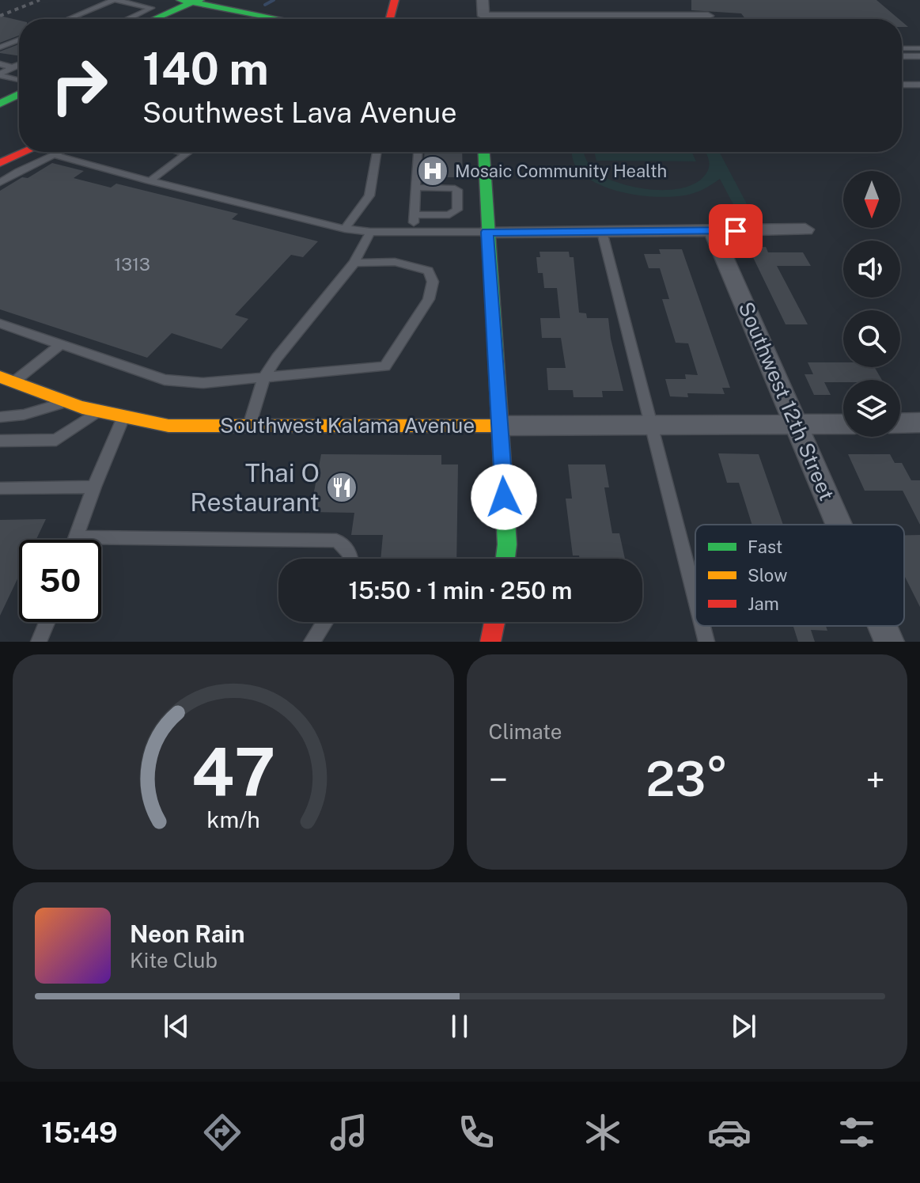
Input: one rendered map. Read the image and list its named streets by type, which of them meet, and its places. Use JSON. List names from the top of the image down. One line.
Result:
{"streets":{"main road":["Southwest Kalama Avenue"],"street":["Southwest 12th Street"]},"crossings":[["Southwest 12th Street","Southwest Kalama Avenue"]],"places":{"hospital":["Mosaic Community Health"],"restaurant":["Thai O Restaurant"]},"house_numbers":["1313"],"legend":["Fast","Slow","Jam"],"north":"bottom","page":{"turn":["140 m","Southwest Lava Avenue"],"limit":"50","trip":"15:50 · 1 min · 250 m","tile":"Climate","heat":["−","23°","+"],"song":["Neon Rain","Kite Club"],"tabs":"15:49","gauge":["47","km/h"]}}
